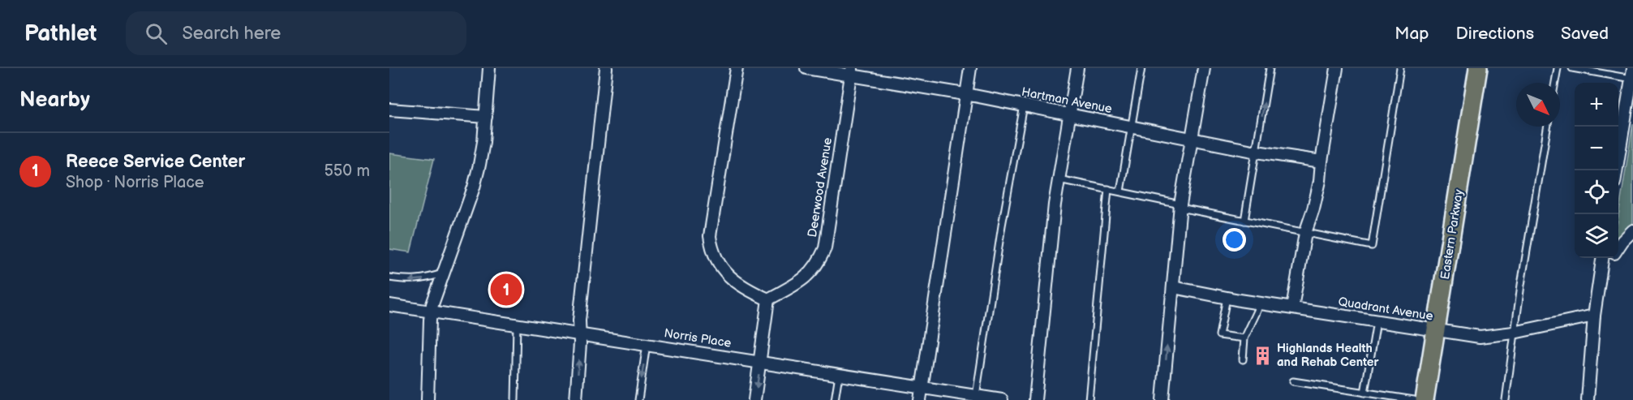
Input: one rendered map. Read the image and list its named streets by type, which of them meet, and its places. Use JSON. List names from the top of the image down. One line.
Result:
{"streets":{"main road":["Eastern Parkway"],"street":["Hartman Avenue","Deerwood Avenue","Quadrant Avenue","Norris Place"]},"crossings":[["Hartman Avenue","Deerwood Avenue"],["Eastern Parkway","Quadrant Avenue"]],"places":{"building":["Highlands Health and Rehab Center"]},"north":"bottom right","page":{"header":"Pathlet","search":"Search here","nav":["Map","Directions","Saved"],"heading":"Nearby","map_buttons":["+","−"],"list":[{"mark":"1","name":"Reece Service Center","note":"Shop · Norris Place","value":"550 m"}],"pins":"1"}}
